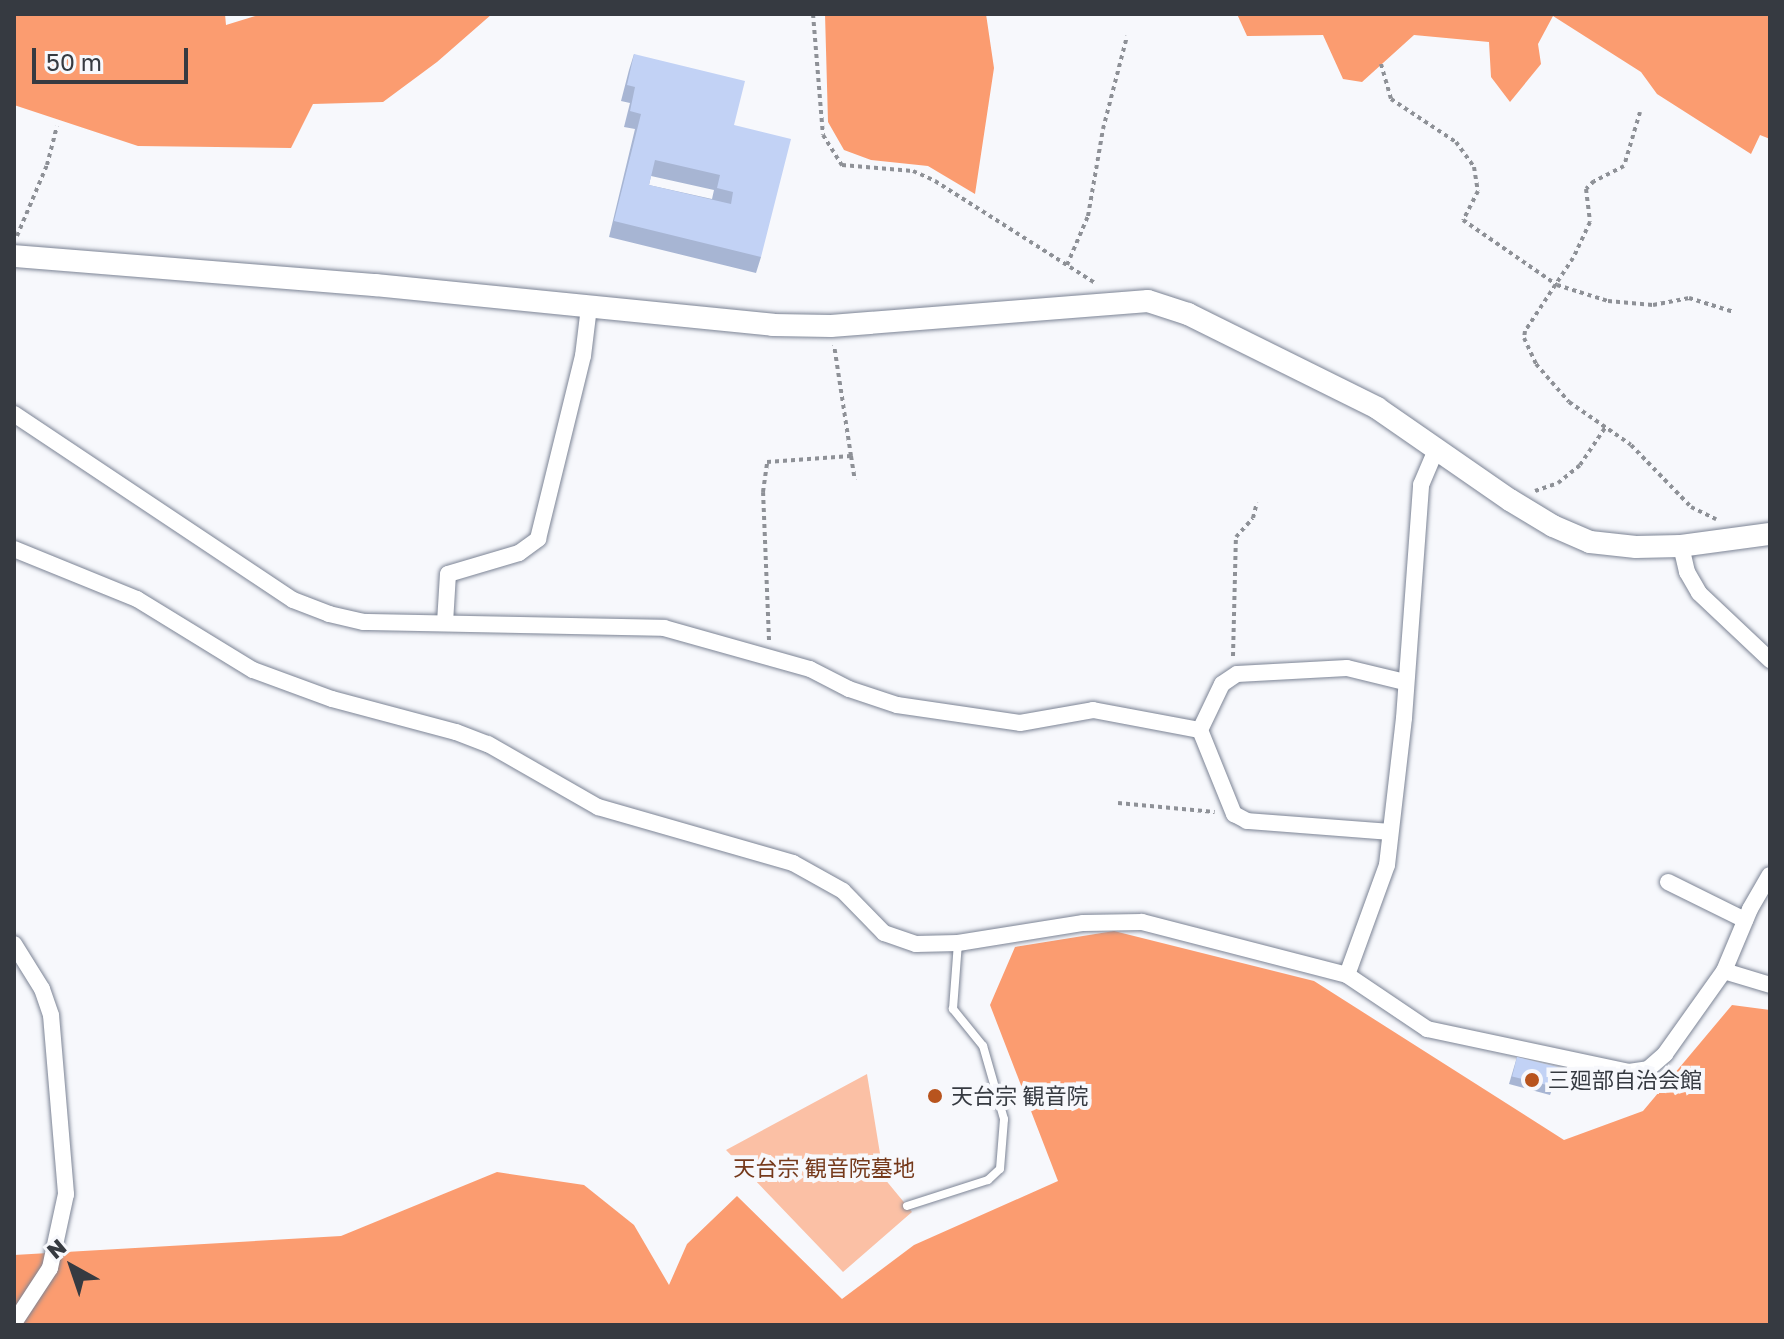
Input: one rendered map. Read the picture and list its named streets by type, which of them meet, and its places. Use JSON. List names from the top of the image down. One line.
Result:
{"parks":["天台宗 観音院墓地"],"places":["三廻部自治会館","天台宗 観音院"],"scale_bar":"50 m","north":"top left"}
